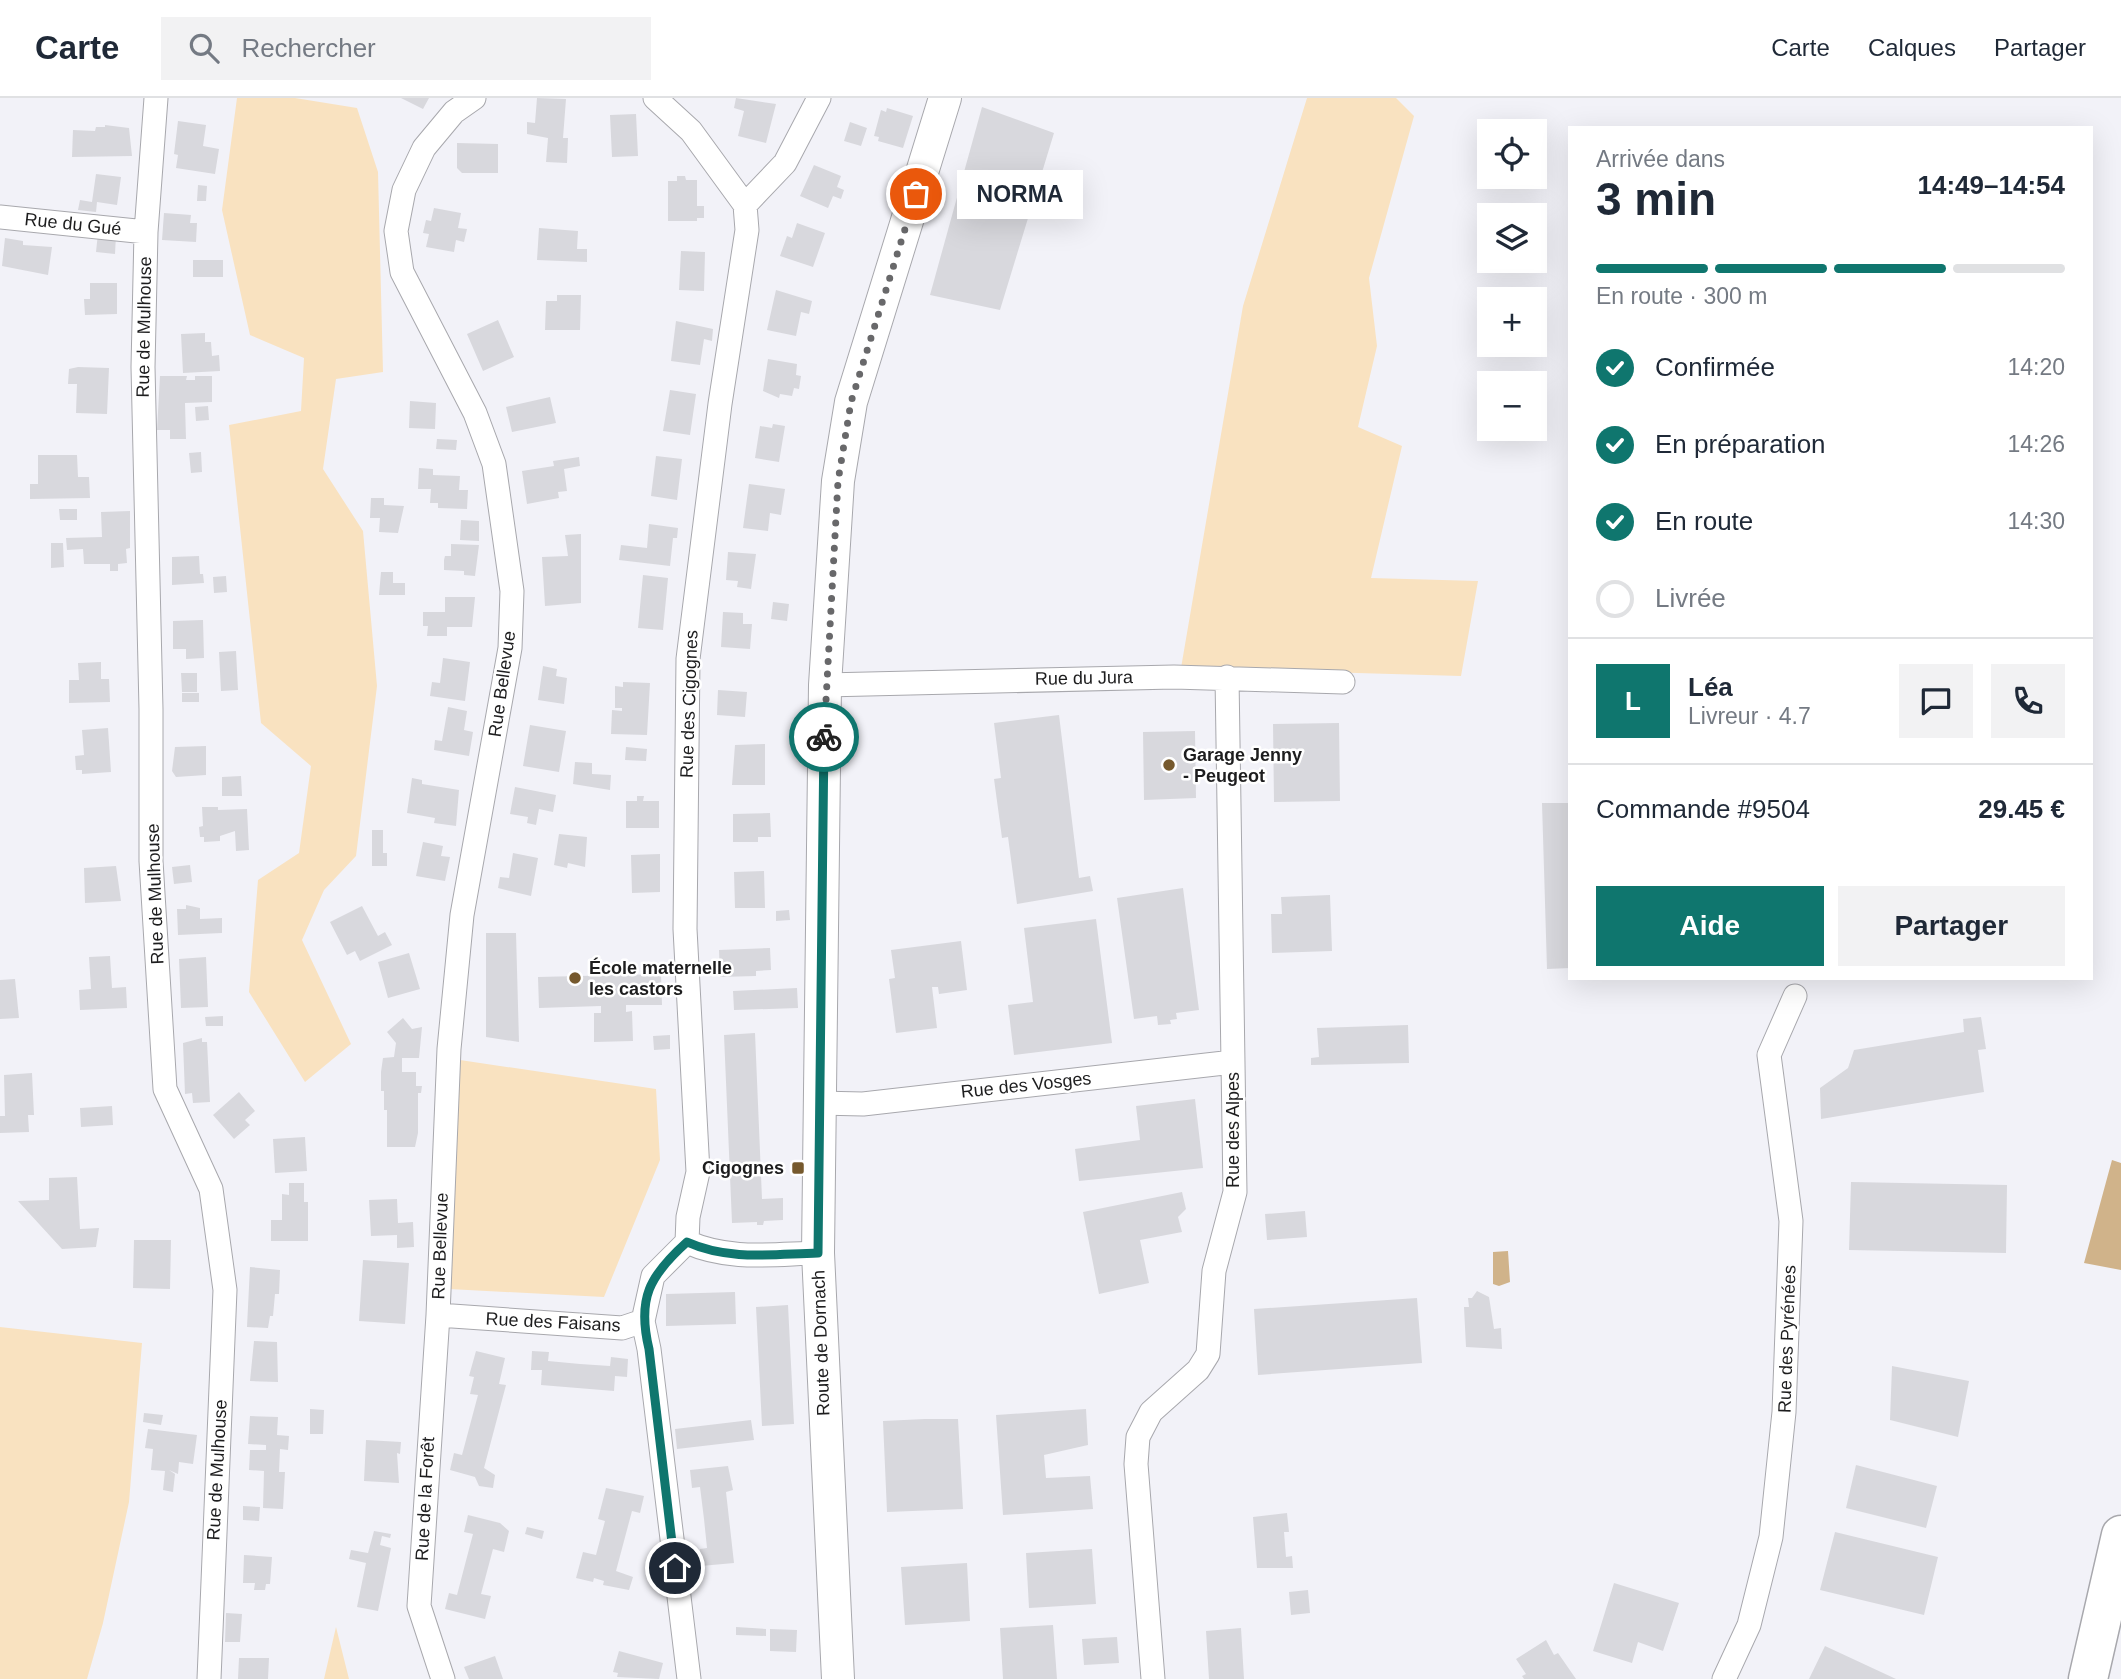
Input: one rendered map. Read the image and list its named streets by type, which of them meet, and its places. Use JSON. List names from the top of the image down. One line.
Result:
{"streets":{"main road":["Route de Dornach"],"street":["Rue du Gué","Rue de Mulhouse","Rue du Jura","Rue Bellevue","Rue des Cigognes","Rue des Vosges","Rue des Alpes","Rue des Faisans","Rue des Pyrénées","Rue de la Forêt"]},"crossings":[["Rue du Gué","Rue de Mulhouse"],["Rue du Jura","Rue des Alpes"],["Rue du Jura","Route de Dornach"],["Rue Bellevue","Rue des Faisans"],["Rue Bellevue","Rue de la Forêt"],["Rue des Vosges","Rue des Alpes"],["Rue des Vosges","Route de Dornach"],["Rue des Faisans","Rue de la Forêt"]],"places":{"other":["NORMA","Garage Jenny - Peugeot","École maternelle les castors"],"transit":["Cigognes"]},"page":{"header":"Carte","search":"Rechercher","nav":["Carte","Calques","Partager"],"map_buttons":["+","−"],"heading":["3 min","Arrivée dans","14:49–14:54"],"panel":["Léa","Livreur · 4.7","Commande #9504","29.45 €"],"bubble":"NORMA","bar":"En route · 300 m","list":[["Confirmée","14:20"],["En préparation","14:26"],["En route","14:30"],"Livrée"],"round":"L","buttons":["Aide","Partager"]}}
